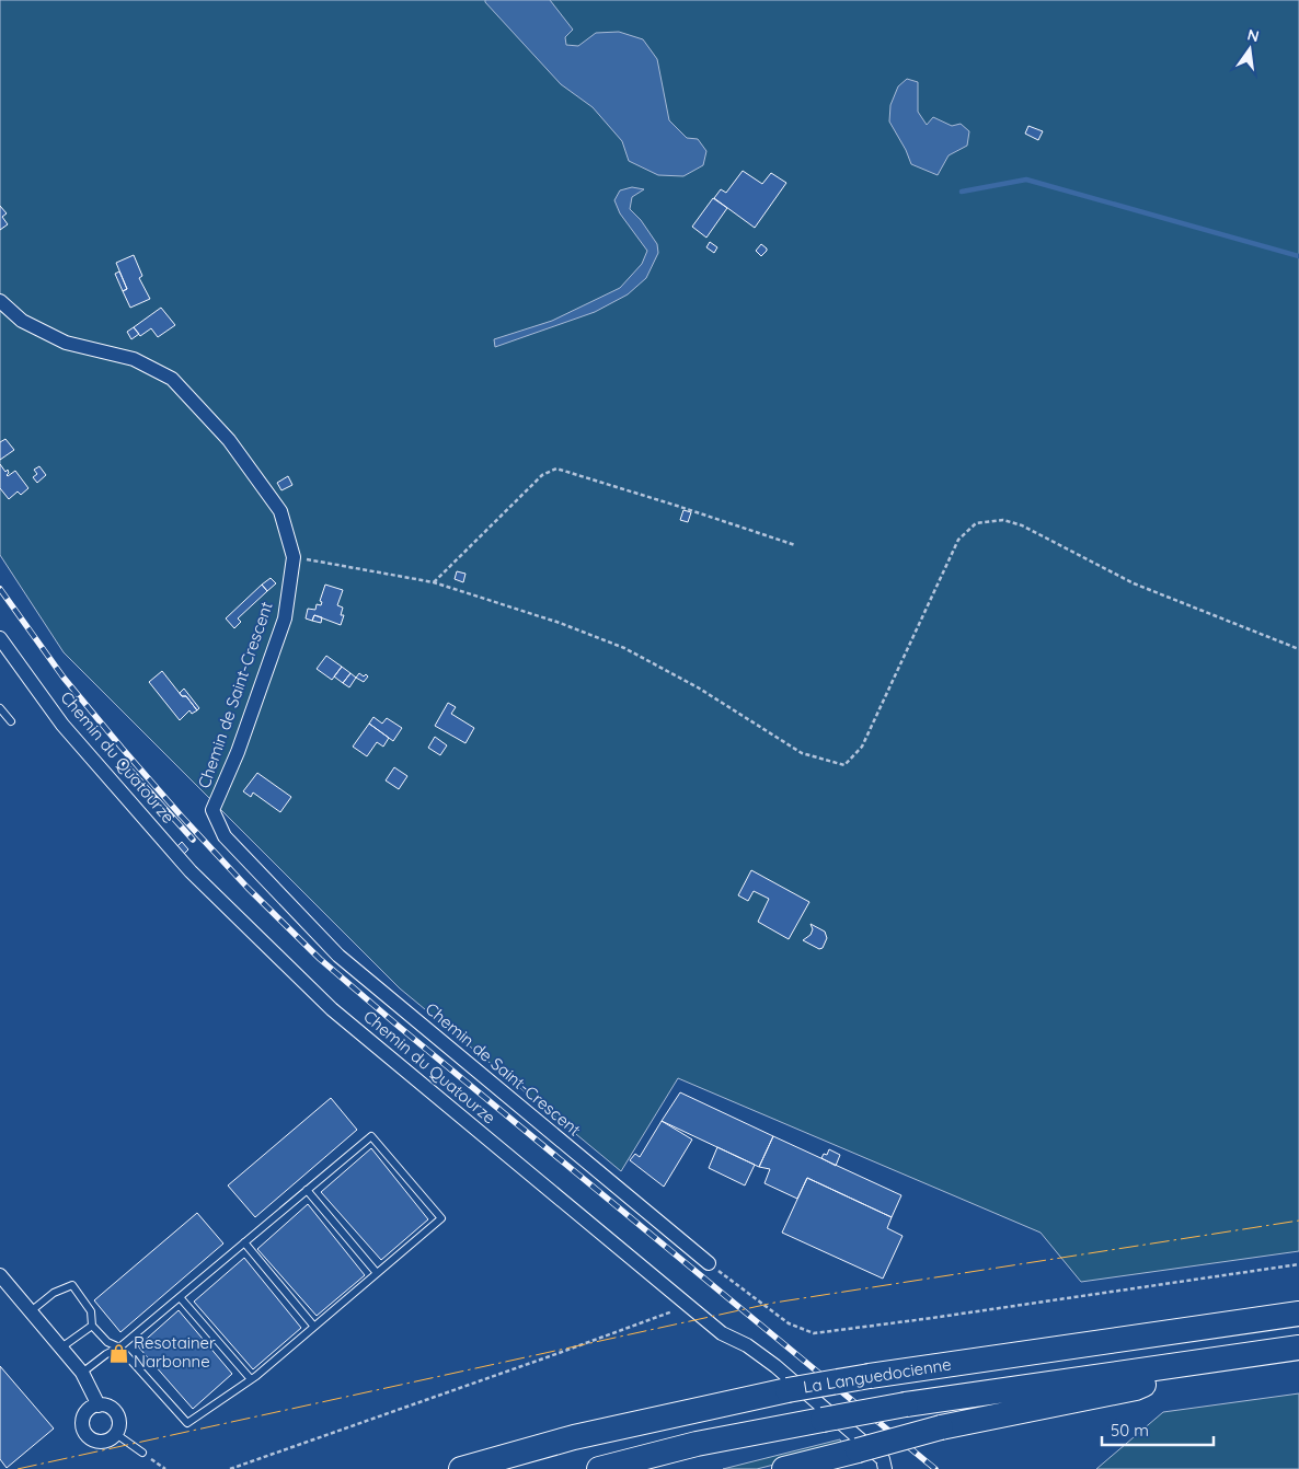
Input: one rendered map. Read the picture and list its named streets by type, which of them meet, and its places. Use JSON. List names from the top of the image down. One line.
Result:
{"streets":{"highway":["La Languedocienne"],"street":["Chemin de Saint-Crescent","Chemin du Quatourze"]},"places":{"shop":["Resotainer Narbonne"]},"scale_bar":"50 m","north":"top"}
